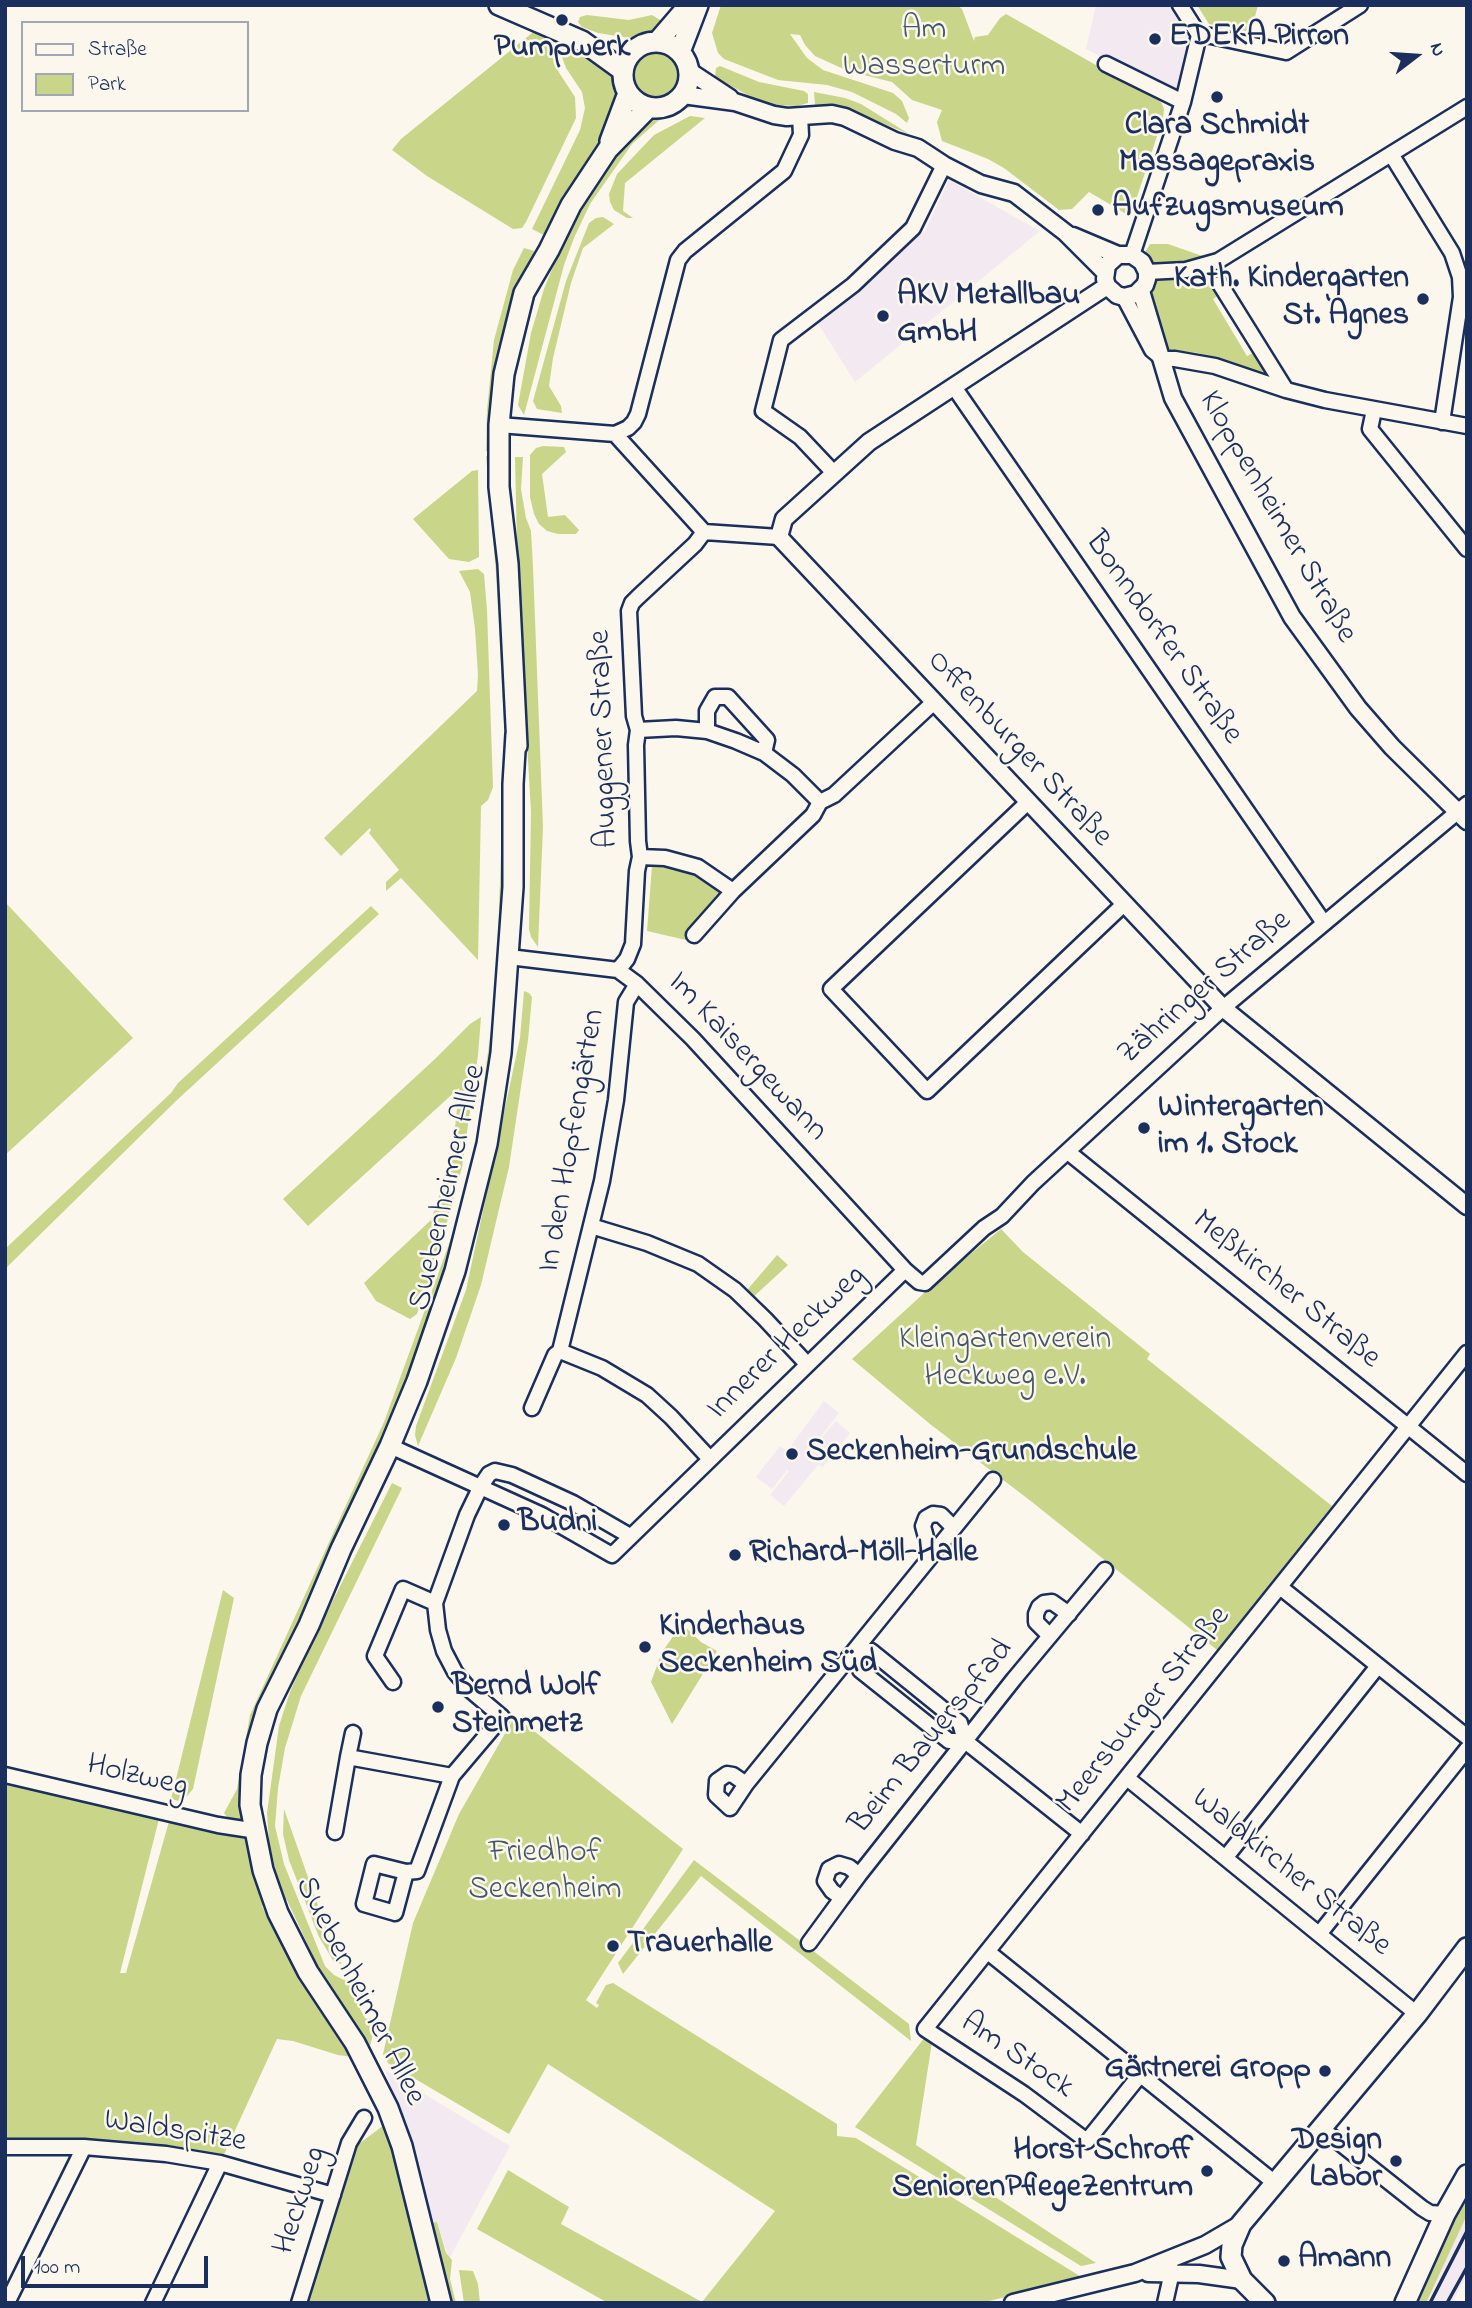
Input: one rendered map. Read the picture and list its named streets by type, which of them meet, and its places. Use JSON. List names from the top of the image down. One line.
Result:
{"streets":{"main road":["Suebenheimer Allee"],"street":["Kloppenheimer Straße","Bonndorfer Straße","Auggener Straße","Offenburger Straße","Zähringer Straße","Im Kaisergewann","In den Hopfengärten","Meßkircher Straße","Innerer Heckweg","Meersburger Straße","Beim Bauerspfad","Holzweg","Waldkircher Straße","Am Stock","Waldspitze","Heckweg"]},"crossings":[["Kloppenheimer Straße","Zähringer Straße"],["Kloppenheimer Straße","Suebenheimer Allee"],["Bonndorfer Straße","Zähringer Straße"],["Auggener Straße","Im Kaisergewann"],["Offenburger Straße","Zähringer Straße"],["Zähringer Straße","Meßkircher Straße"],["Zähringer Straße","Innerer Heckweg"],["Im Kaisergewann","In den Hopfengärten"],["Im Kaisergewann","Suebenheimer Allee"],["Im Kaisergewann","Innerer Heckweg"],["Suebenheimer Allee","Innerer Heckweg"],["Suebenheimer Allee","Holzweg"],["Meßkircher Straße","Meersburger Straße"],["Meersburger Straße","Waldkircher Straße"],["Meersburger Straße","Am Stock"],["Waldspitze","Heckweg"]],"parks":["Am Wasserturm","Kleingartenverein Heckweg e.V.","Friedhof Seckenheim"],"places":["Pumpwerk","EDEKA Pirron","Clara Schmidt Massagepraxis","Aufzugsmuseum","Kath. Kindergarten St. Agnes","AKV Metallbau GmbH","Wintergarten im 1. Stock","Seckenheim-Grundschule","Budni","Richard-Möll-Halle","Kinderhaus Seckenheim Süd","Bernd Wolf Steinmetz","Trauerhalle","Gärtnerei Gropp","Design Labor","Horst Schroff SeniorenPflegeZentrum","Amann"],"legend":["Straße","Park"],"scale_bar":"100 m","north":"right"}
